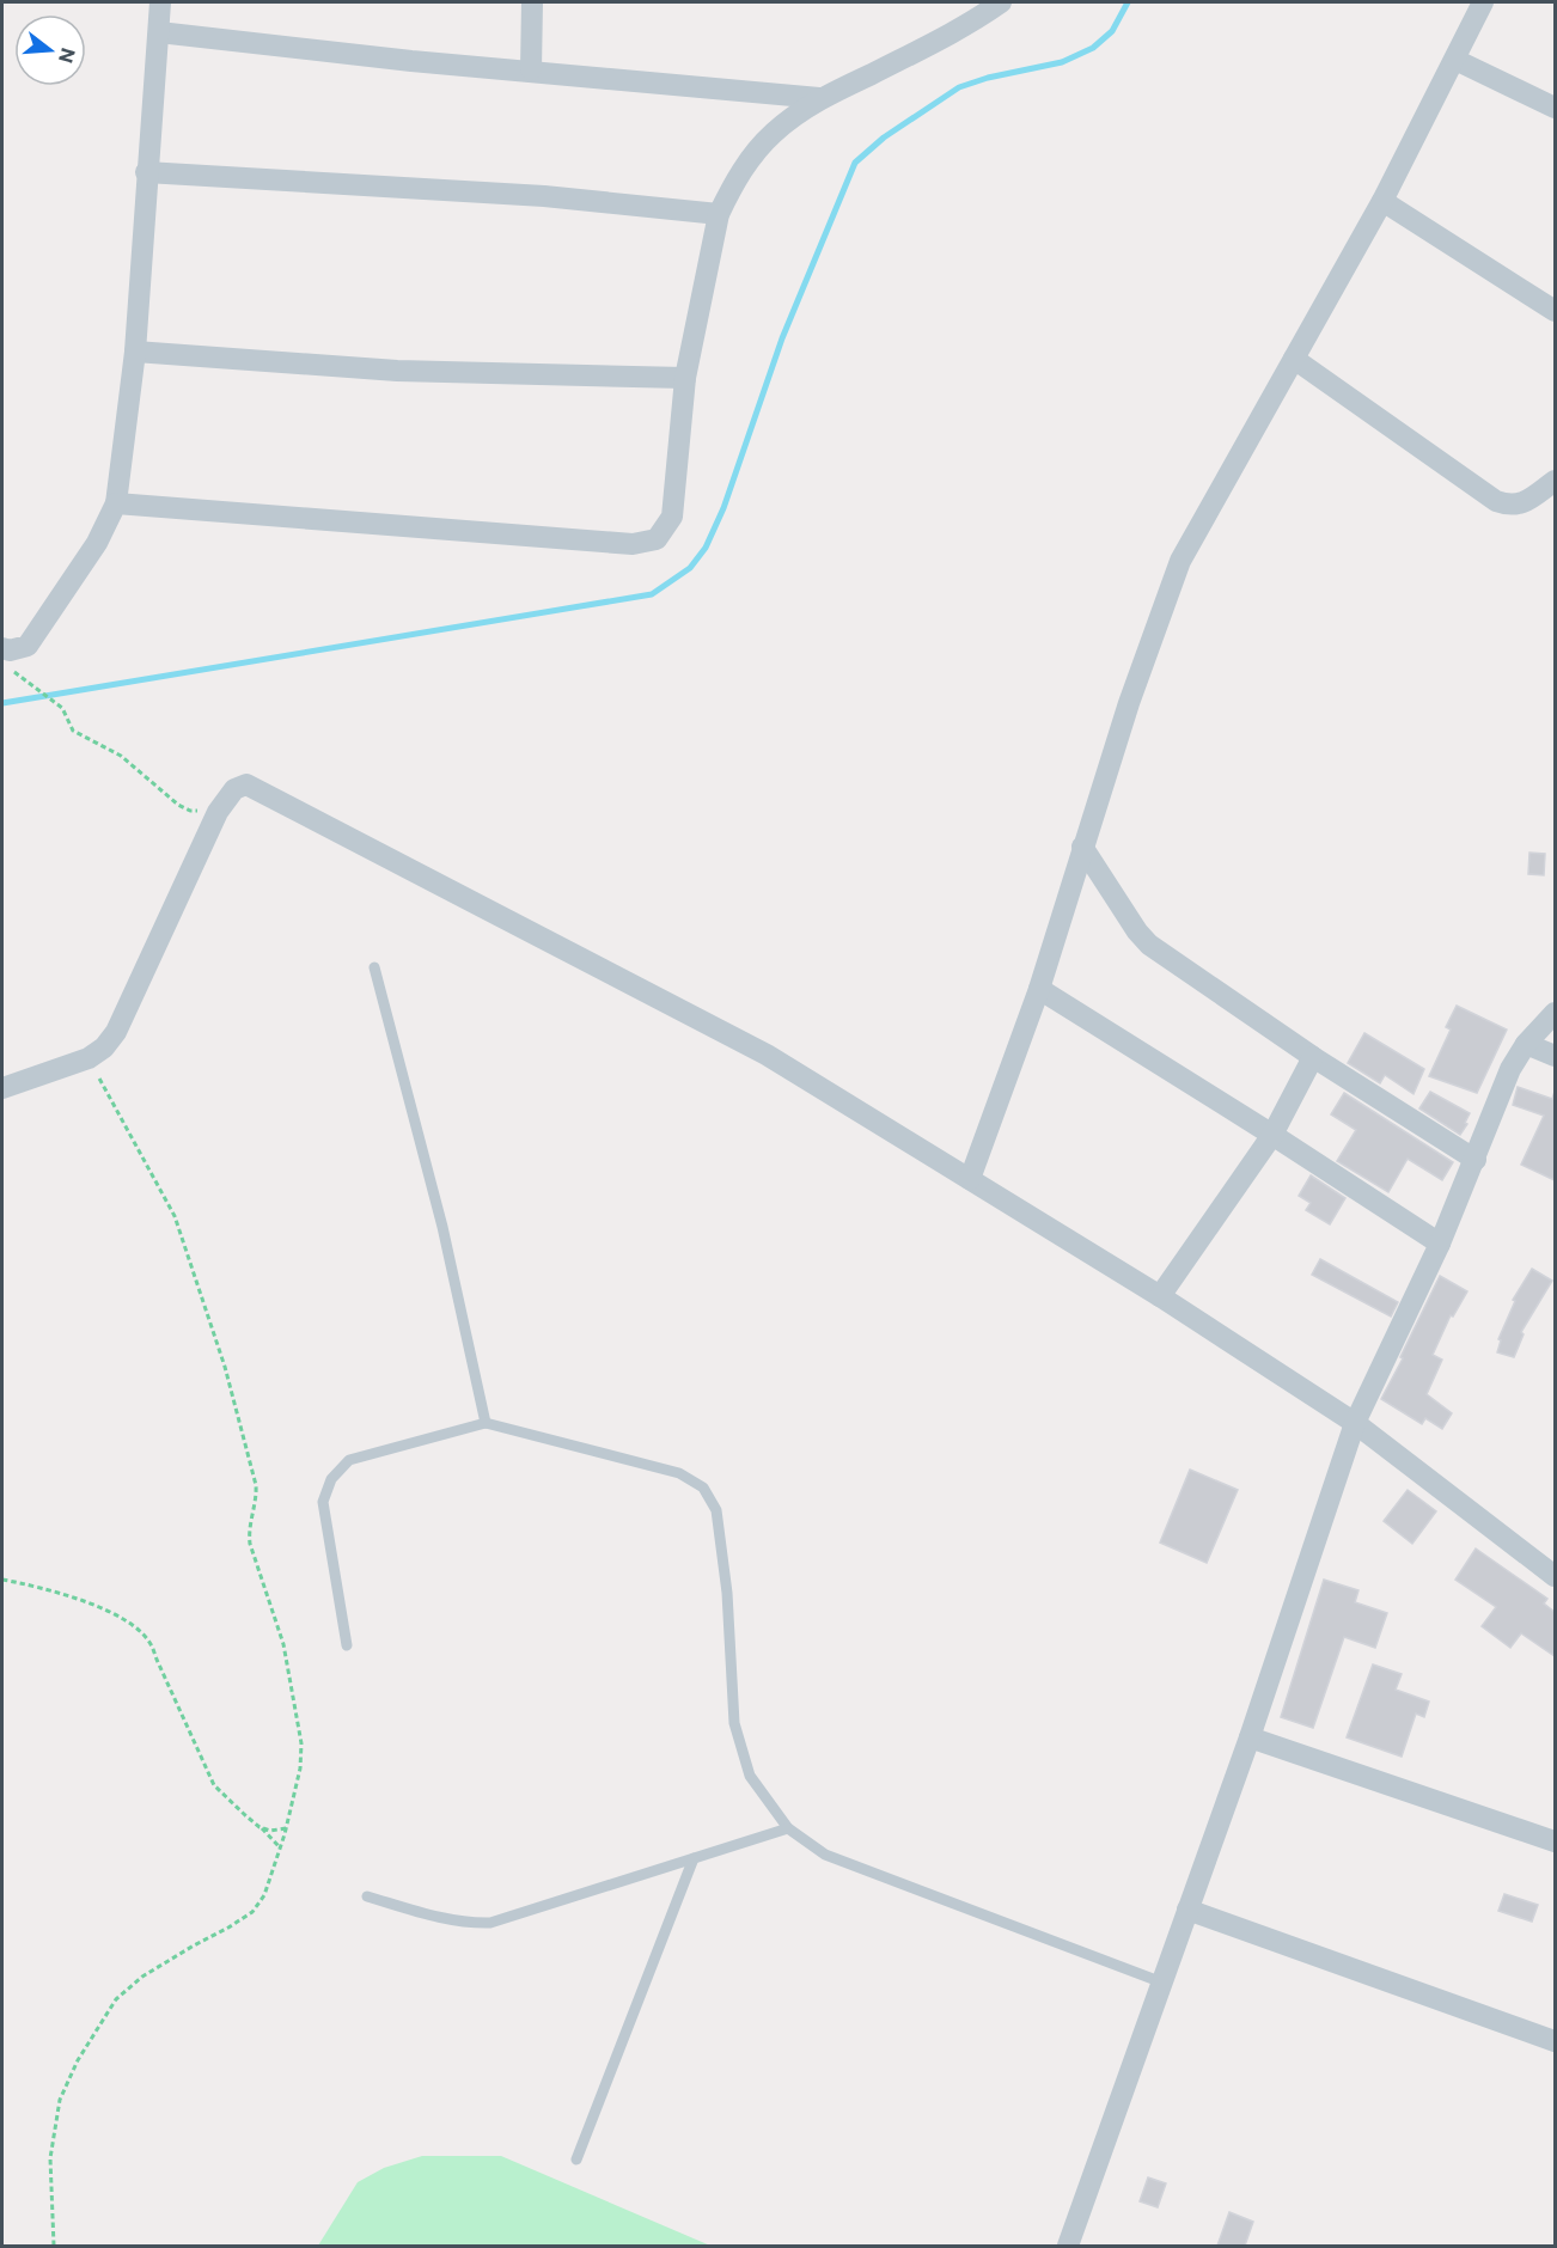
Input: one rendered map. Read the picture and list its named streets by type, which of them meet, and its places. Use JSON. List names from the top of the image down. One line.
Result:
{"north":"right"}
